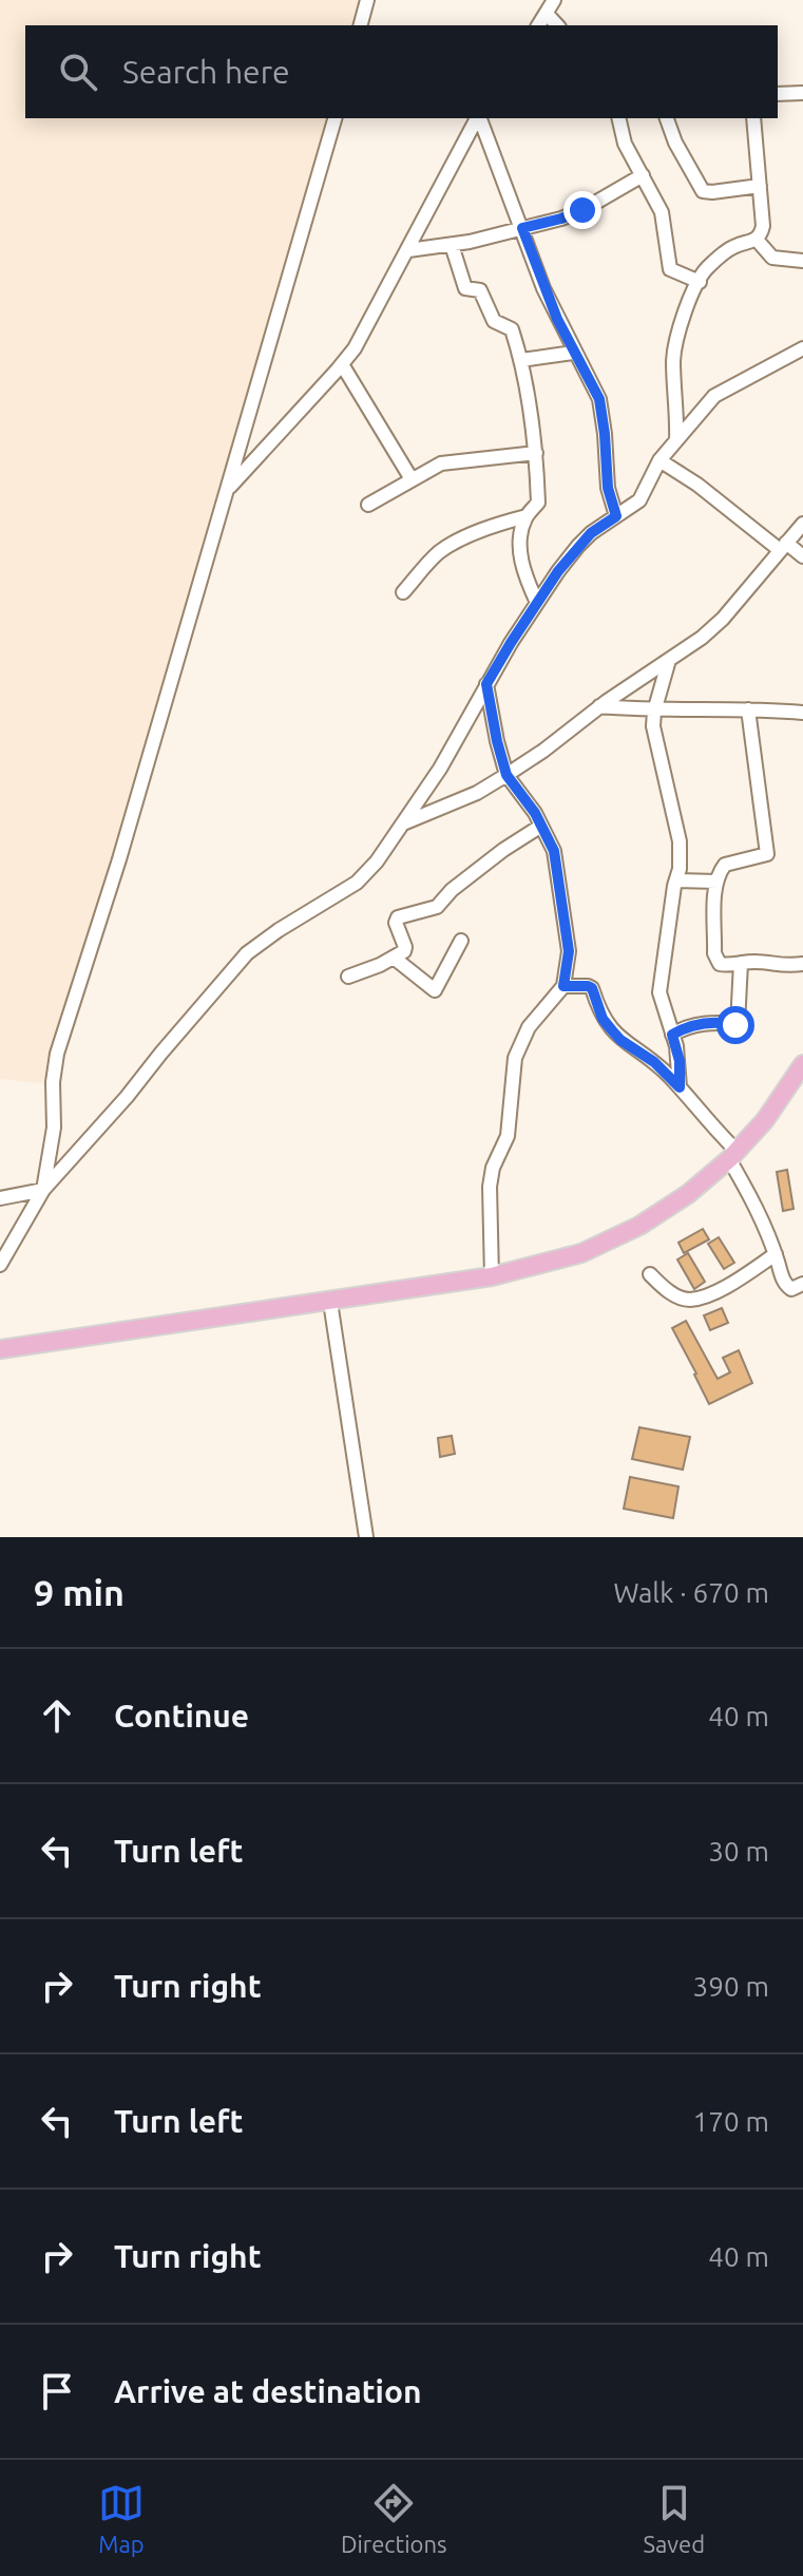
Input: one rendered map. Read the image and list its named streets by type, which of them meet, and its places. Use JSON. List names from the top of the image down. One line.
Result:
{"page":{"search":"Search here","heading":["9 min","Walk · 670 m"],"list":[["Continue","40 m"],["Turn left","30 m"],["Turn right","390 m"],["Turn left","170 m"],["Turn right","40 m"],"Arrive at destination"],"nav":["Map","Directions","Saved"]}}
